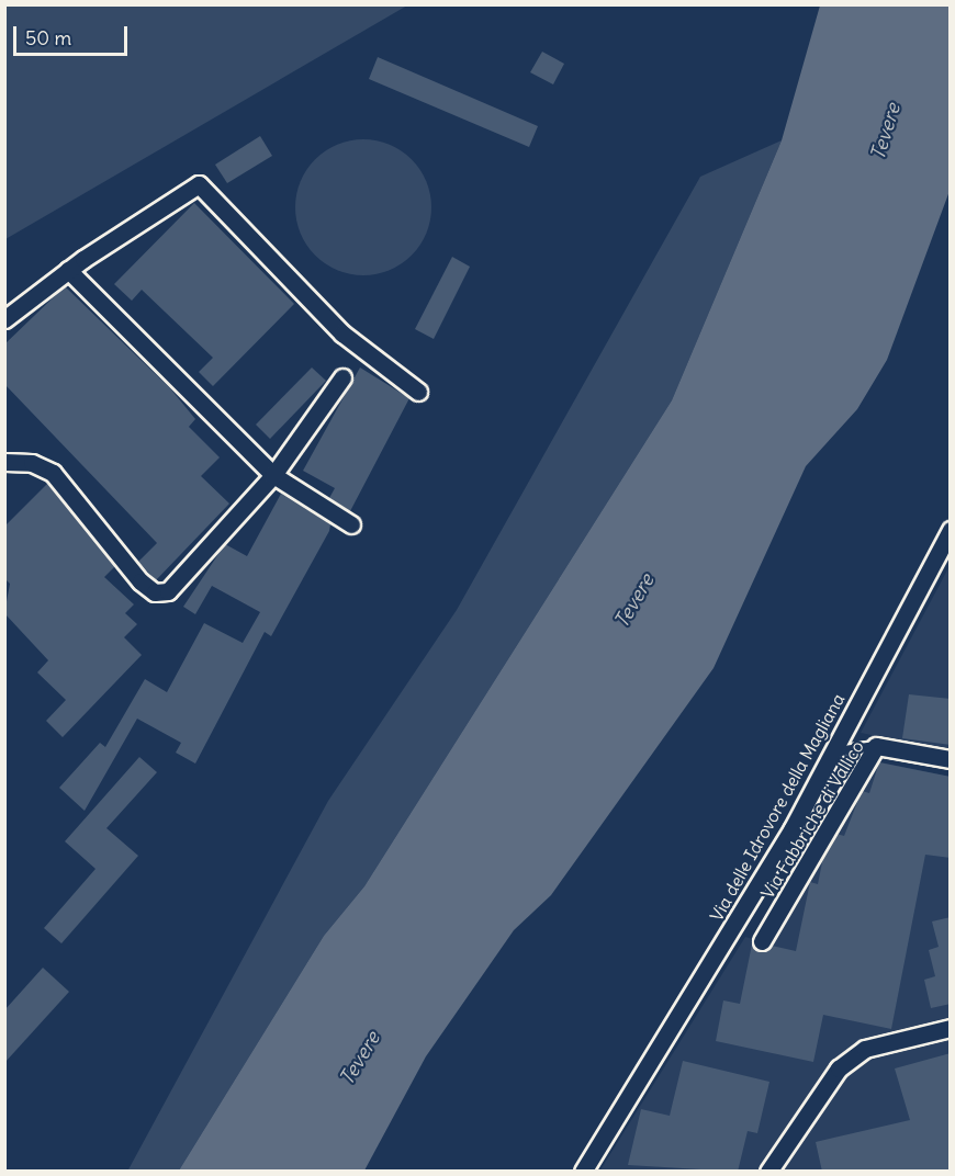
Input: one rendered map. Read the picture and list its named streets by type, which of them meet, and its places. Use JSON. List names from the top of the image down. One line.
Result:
{"streets":{"street":["Via delle Idrovore della Magliana","Via Fabbriche di Vallico"]},"water":["Tevere"],"scale_bar":"50 m"}
